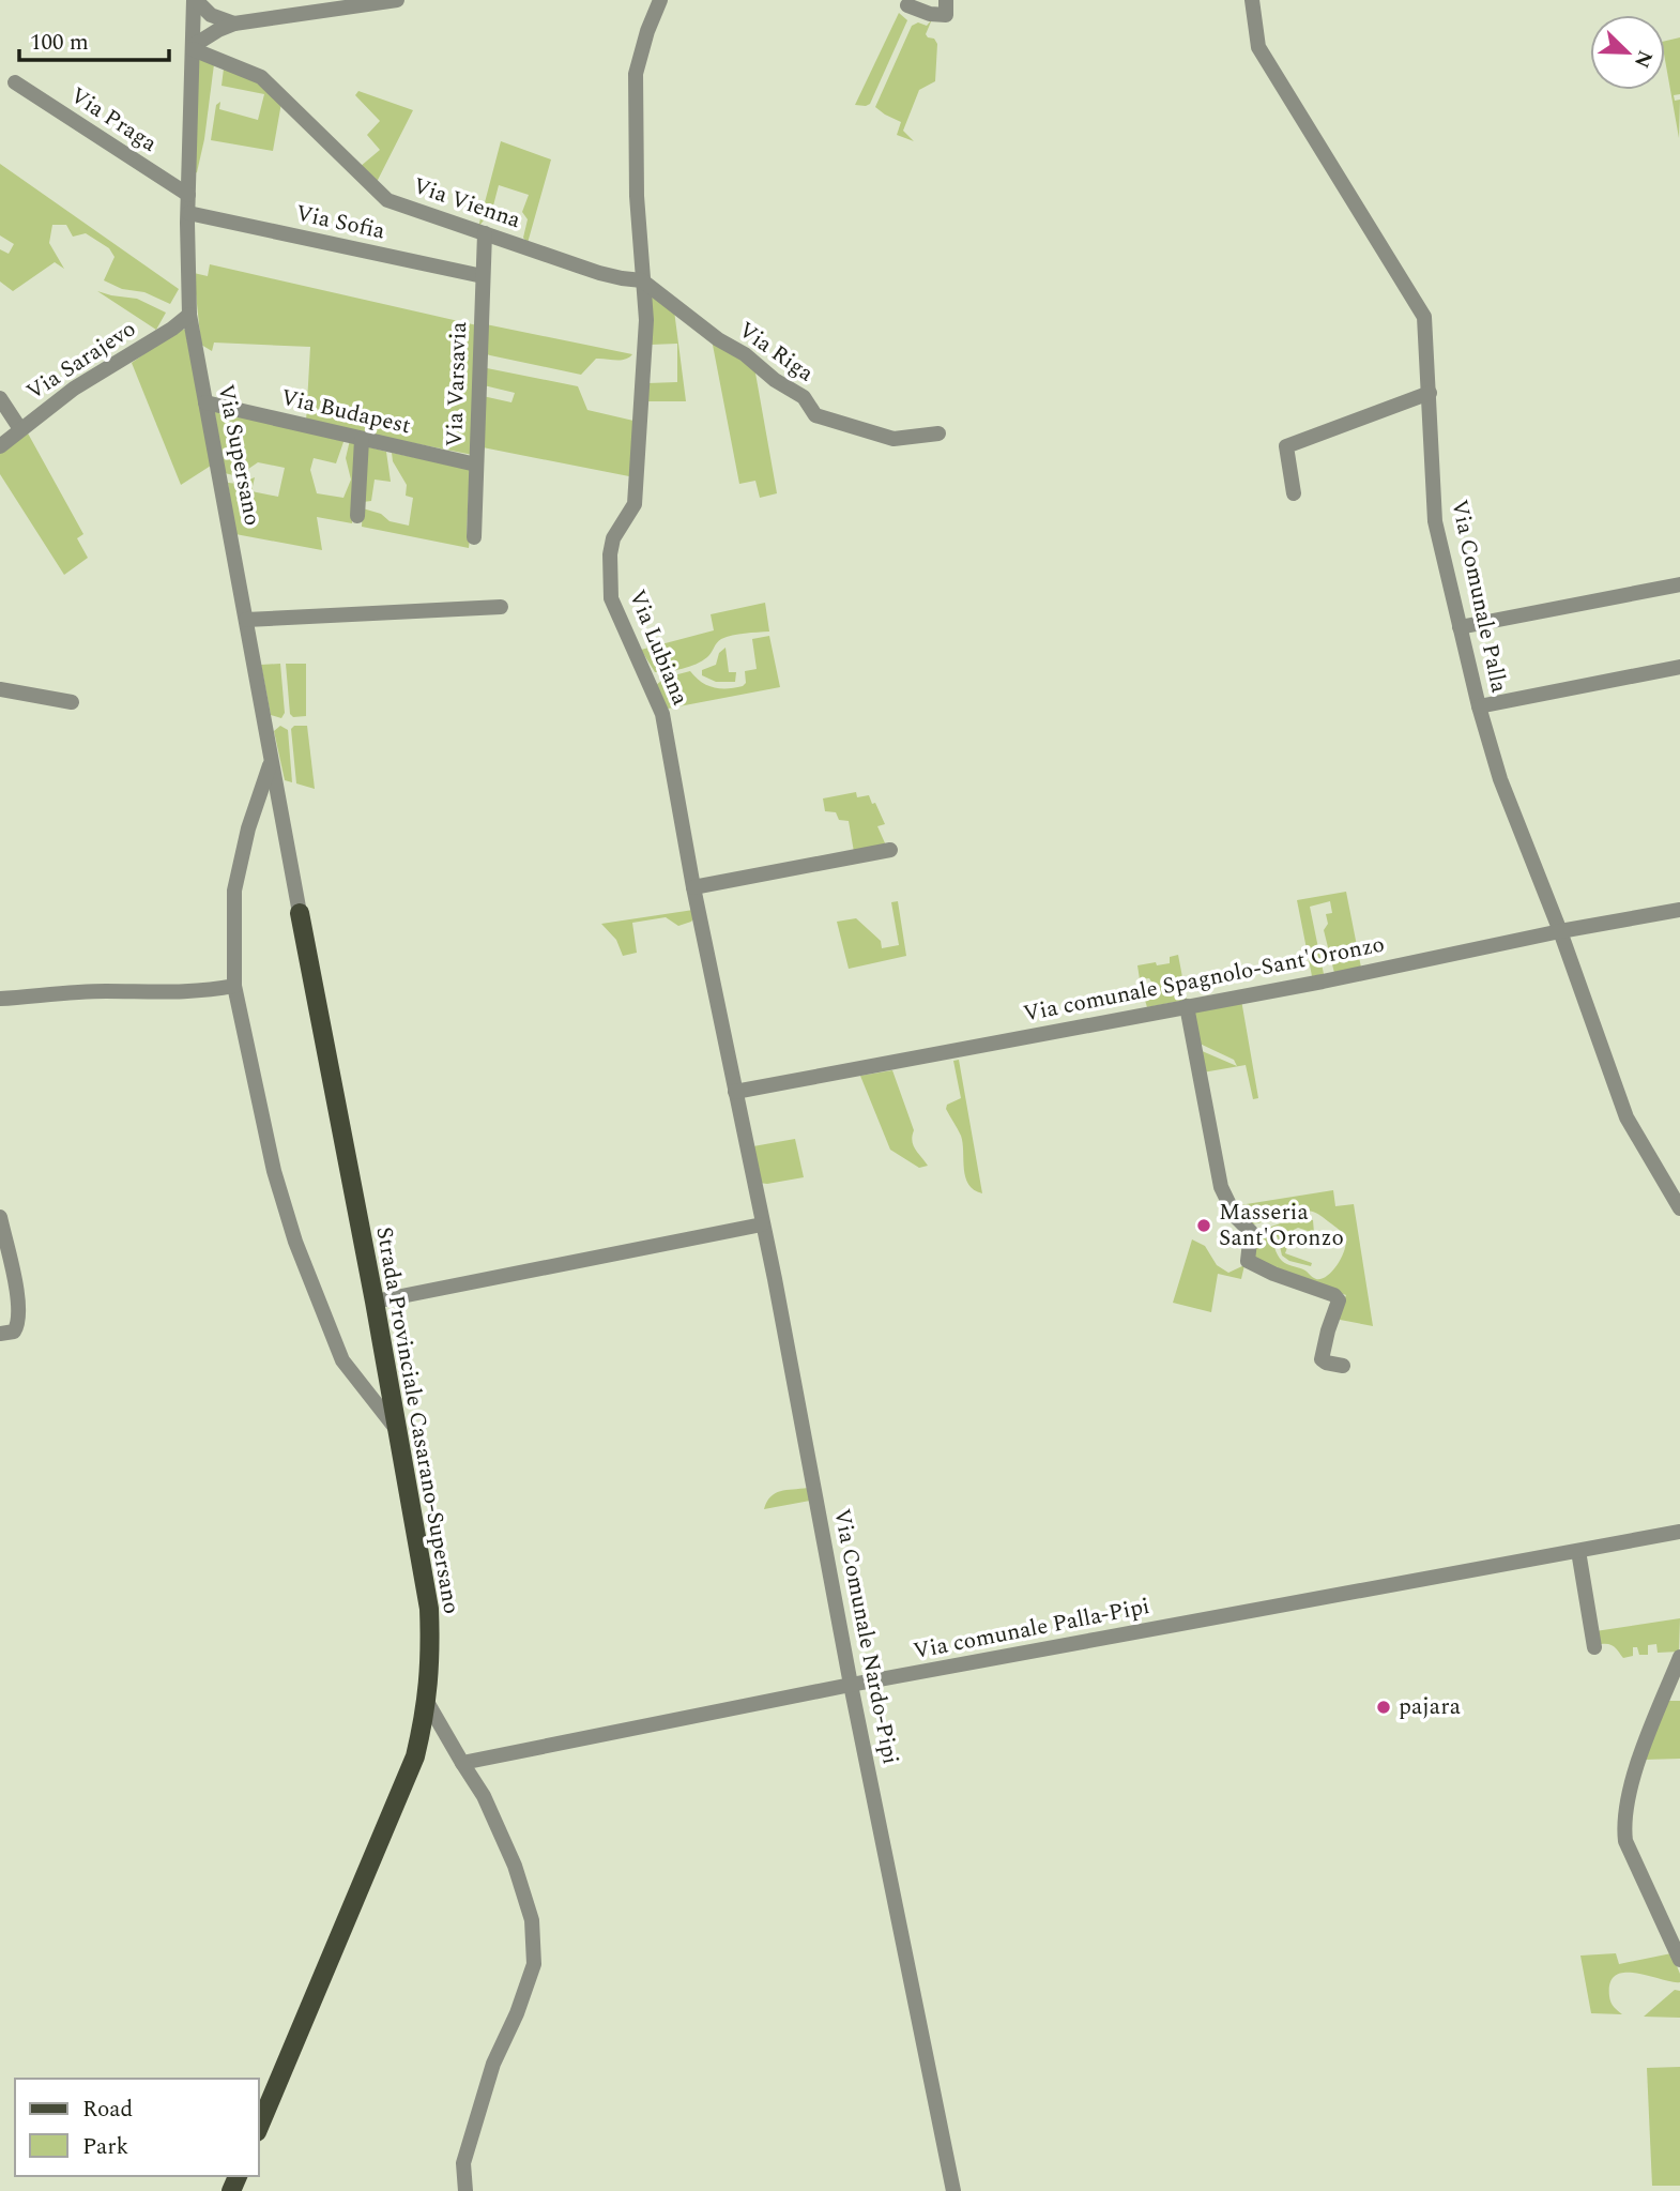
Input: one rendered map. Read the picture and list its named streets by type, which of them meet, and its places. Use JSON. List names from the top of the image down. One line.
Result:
{"streets":{"main road":["Strada Provinciale Casarano-Supersano"],"street":["Via Praga","Via Vienna","Via Sofia","Via Riga","Via Sarajevo","Via Varsavia","Via Budapest","Via Supersano","Via Comunale Palla","Via Lubiana","Via comunale Spagnolo-Sant'Oronzo","Via comunale Palla-Pipi","Via Comunale Nardo-Pipi"]},"crossings":[["Via Praga","Via Supersano"],["Via Vienna","Via Riga"],["Via Vienna","Via Varsavia"],["Via Vienna","Via Supersano"],["Via Vienna","Via Lubiana"],["Via Sofia","Via Varsavia"],["Via Sofia","Via Supersano"],["Via Riga","Via Lubiana"],["Via Sarajevo","Via Supersano"],["Via Varsavia","Via Budapest"],["Via Budapest","Via Supersano"],["Via Supersano","Strada Provinciale Casarano-Supersano"],["Via Comunale Palla","Via comunale Spagnolo-Sant'Oronzo"],["Via Lubiana","Via comunale Spagnolo-Sant'Oronzo"],["Via Lubiana","Via Comunale Nardo-Pipi"],["Via comunale Spagnolo-Sant'Oronzo","Via Comunale Nardo-Pipi"],["Via comunale Palla-Pipi","Via Comunale Nardo-Pipi"]],"places":["Masseria Sant'Oronzo","pajara"],"legend":["Road","Park"],"scale_bar":"100 m","north":"bottom right"}
